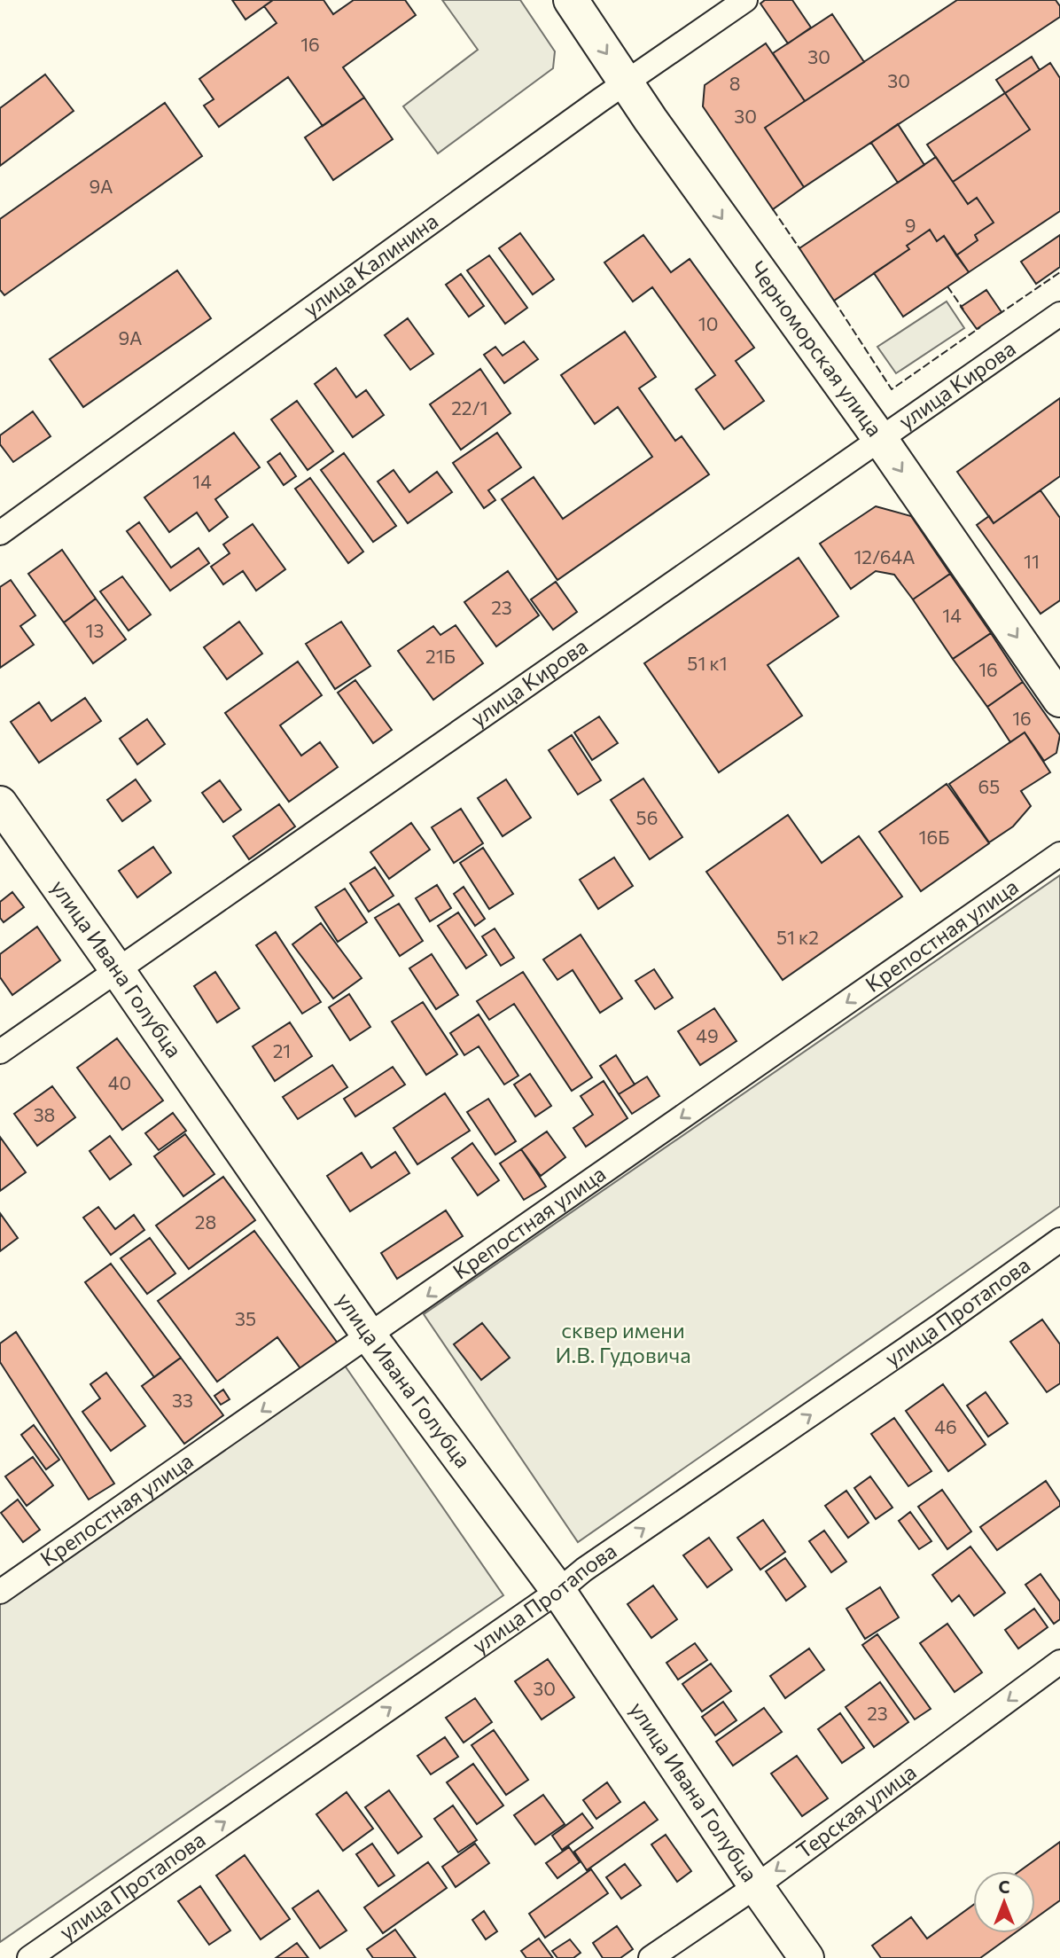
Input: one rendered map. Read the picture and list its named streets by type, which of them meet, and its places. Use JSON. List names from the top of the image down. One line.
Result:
{"streets":{"street":["улица Калинина","Черноморская улица","улица Кирова","Крепостная улица","улица Ивана Голубца","улица Протапова","Терская улица"]},"crossings":[["улица Калинина","Черноморская улица"],["Черноморская улица","улица Кирова"],["улица Кирова","улица Ивана Голубца"],["Крепостная улица","улица Ивана Голубца"],["улица Ивана Голубца","улица Протапова"],["улица Ивана Голубца","Терская улица"]],"one_way":["Черноморская улица","Крепостная улица","улица Протапова","Терская улица"],"parks":["сквер имени И.В. Гудовича"],"house_numbers":["16","30","30","8","30","9А","9","10","9А","22/1","14","12/64А","11","23","14","13","21Б","51 к1","16","16","65","56","16Б","51 к2","49","21","40","38","28","35","33","46","30","23"],"north":"top"}
